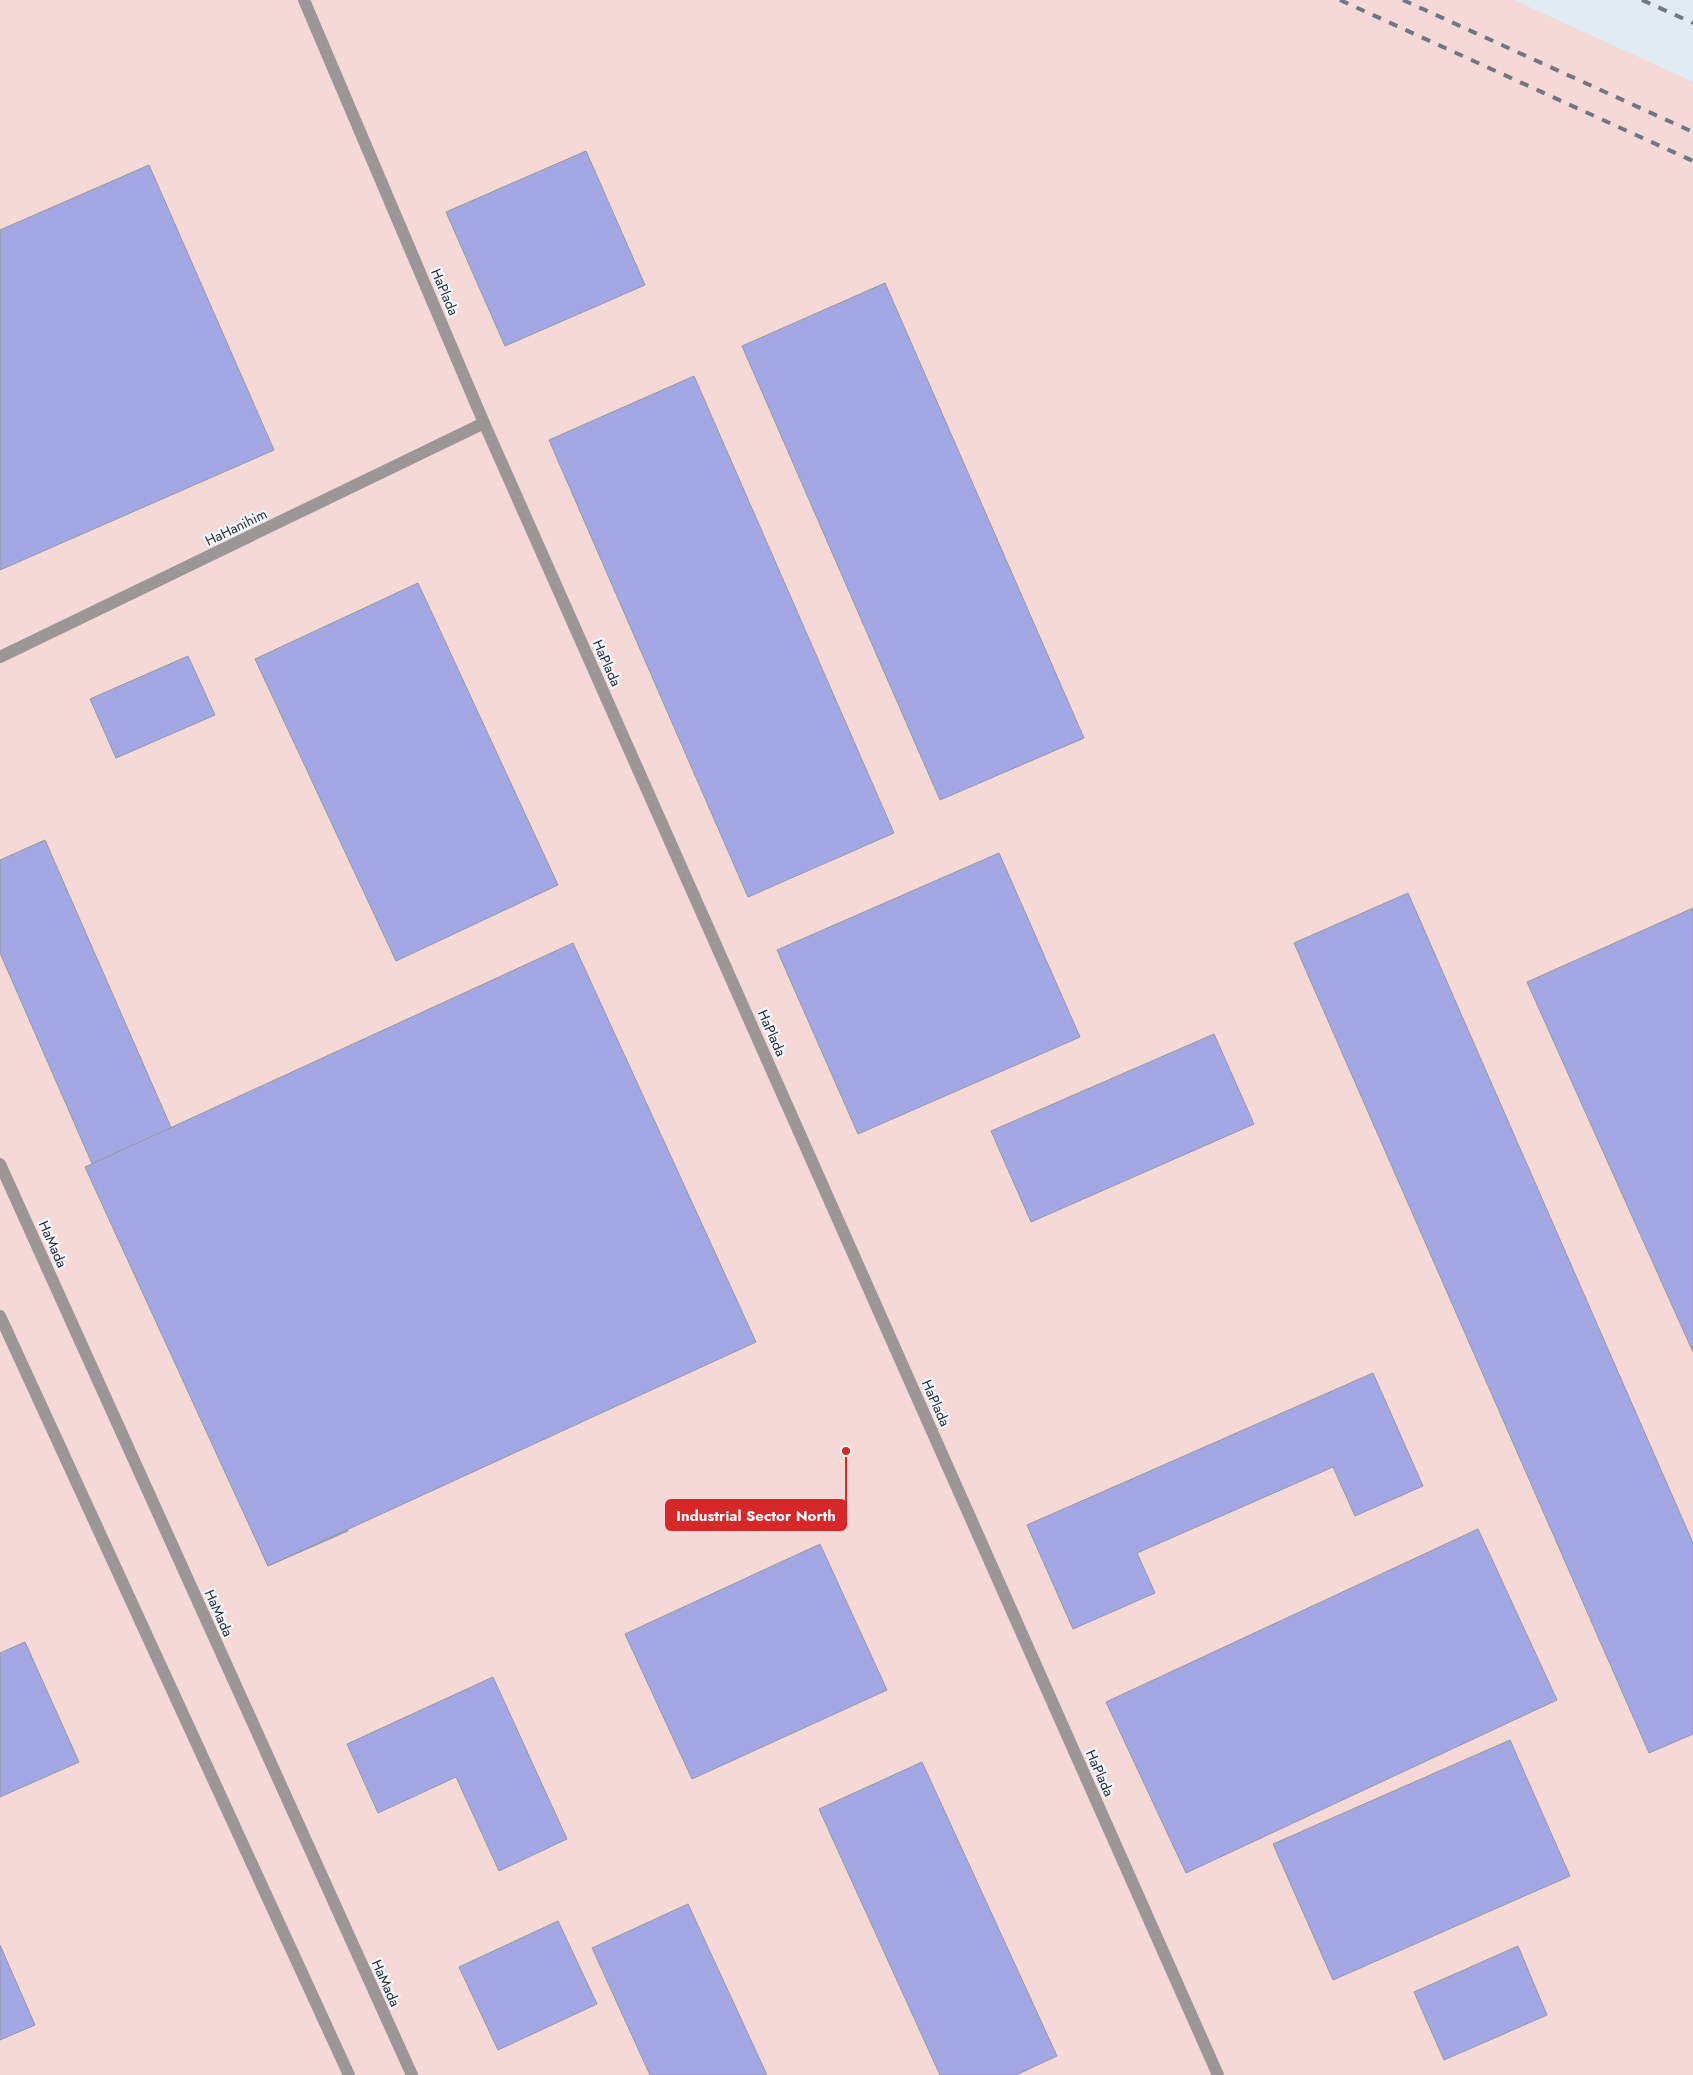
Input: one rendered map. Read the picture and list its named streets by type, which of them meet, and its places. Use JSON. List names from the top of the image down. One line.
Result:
{"streets":{"street":["HaPlada","HaHanihim","HaMada"]},"crossings":[["HaPlada","HaHanihim"]],"places":["Industrial Sector North"]}
